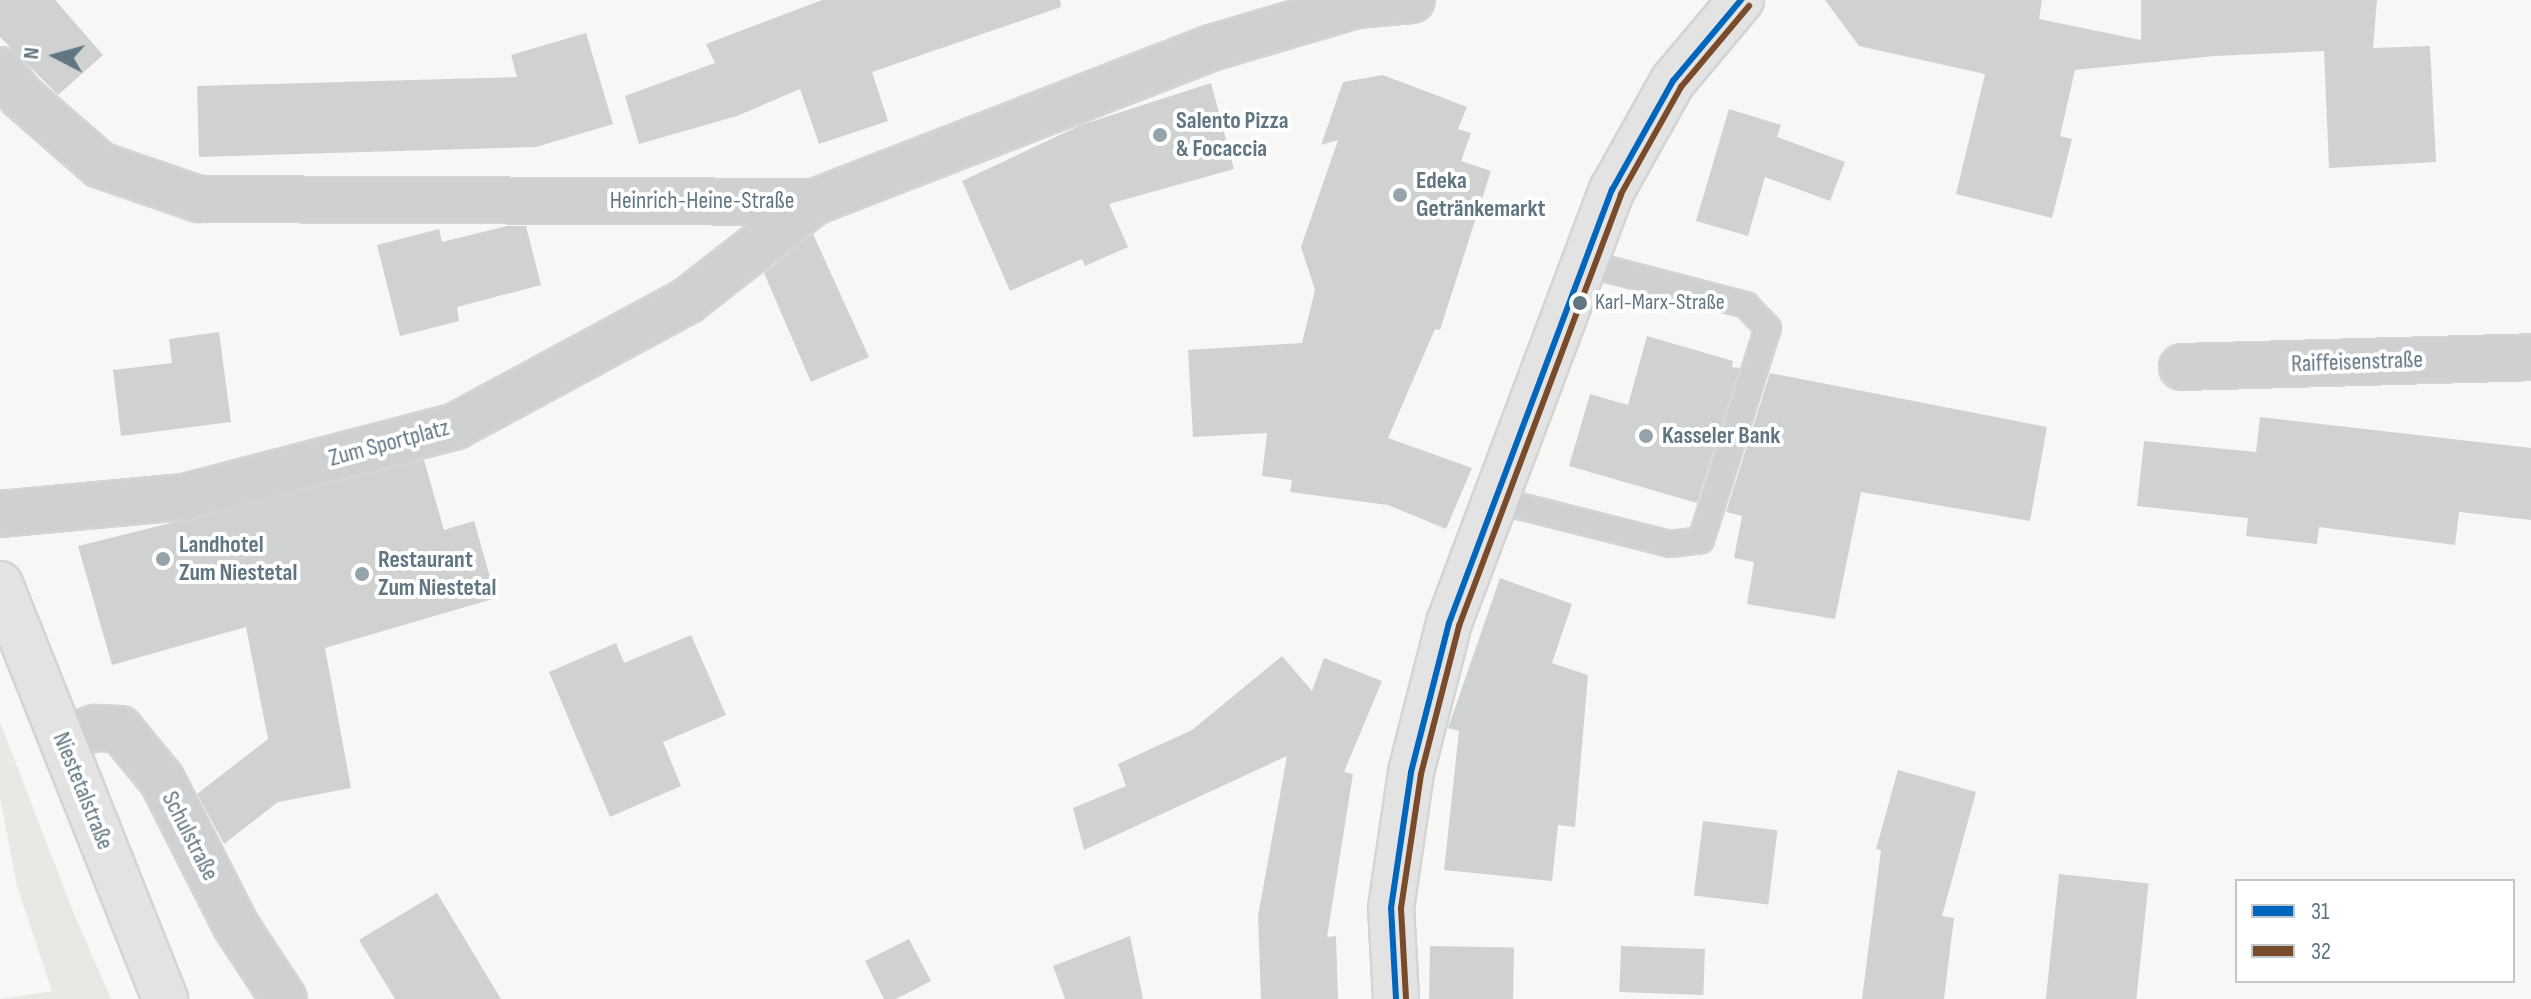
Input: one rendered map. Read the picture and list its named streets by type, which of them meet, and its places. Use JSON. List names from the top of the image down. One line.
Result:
{"streets":{"main road":["Niestetalstraße"],"street":["Heinrich-Heine-Straße","Raiffeisenstraße","Zum Sportplatz","Schulstraße"]},"crossings":[["Heinrich-Heine-Straße","Zum Sportplatz"],["Niestetalstraße","Schulstraße"]],"places":["Salento Pizza & Focaccia","Edeka Getränkemarkt","Karl-Marx-Straße","Kasseler Bank","Landhotel Zum Niestetal","Restaurant Zum Niestetal"],"lines":["transit line 31","transit line 32"],"legend":["31","32"],"north":"left"}
